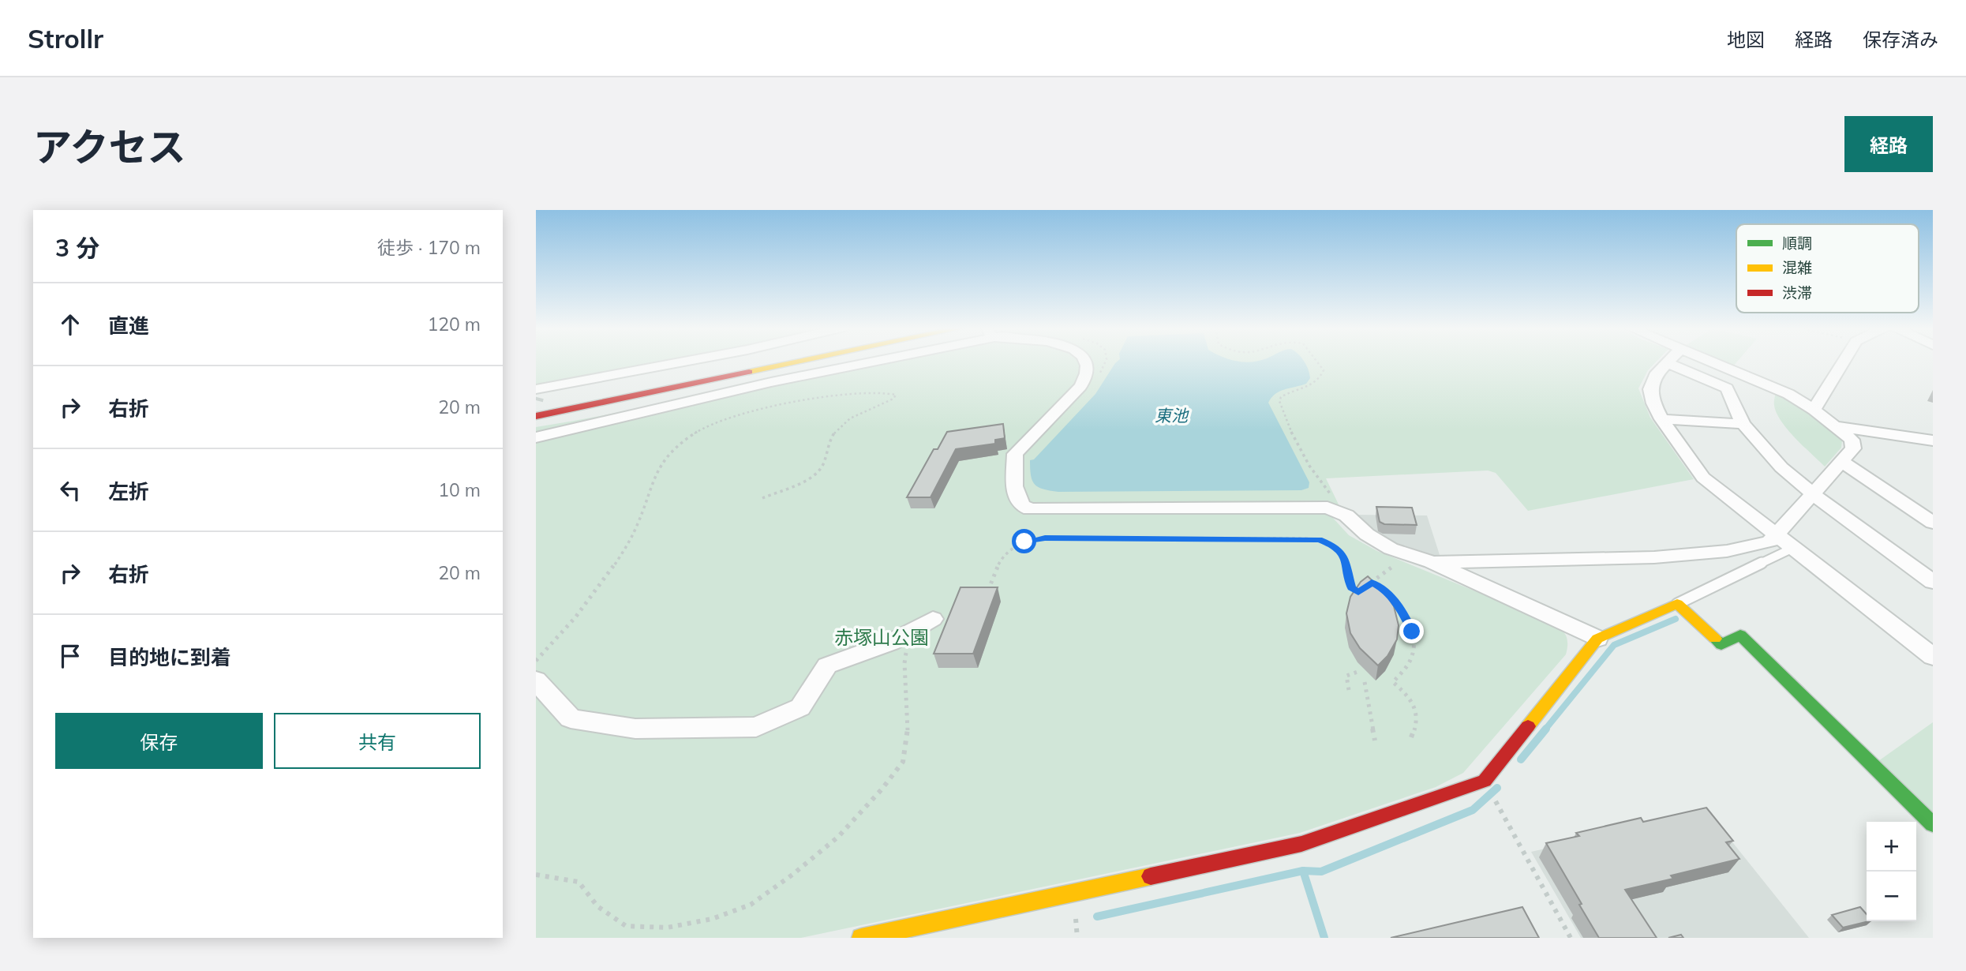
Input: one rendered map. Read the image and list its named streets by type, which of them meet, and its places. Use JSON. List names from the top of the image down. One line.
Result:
{"water":["東池"],"parks":["赤塚山公園"],"legend":["順調","混雑","渋滞"],"page":{"header":"Strollr","nav":["地図","経路","保存済み"],"title":"アクセス","buttons":["経路",["保存","共有"]],"heading":["3 分","徒歩 · 170 m"],"list":[["直進","120 m"],["右折","20 m"],["左折","10 m"],["右折","20 m"],"目的地に到着"],"map_buttons":["+","−"]}}
